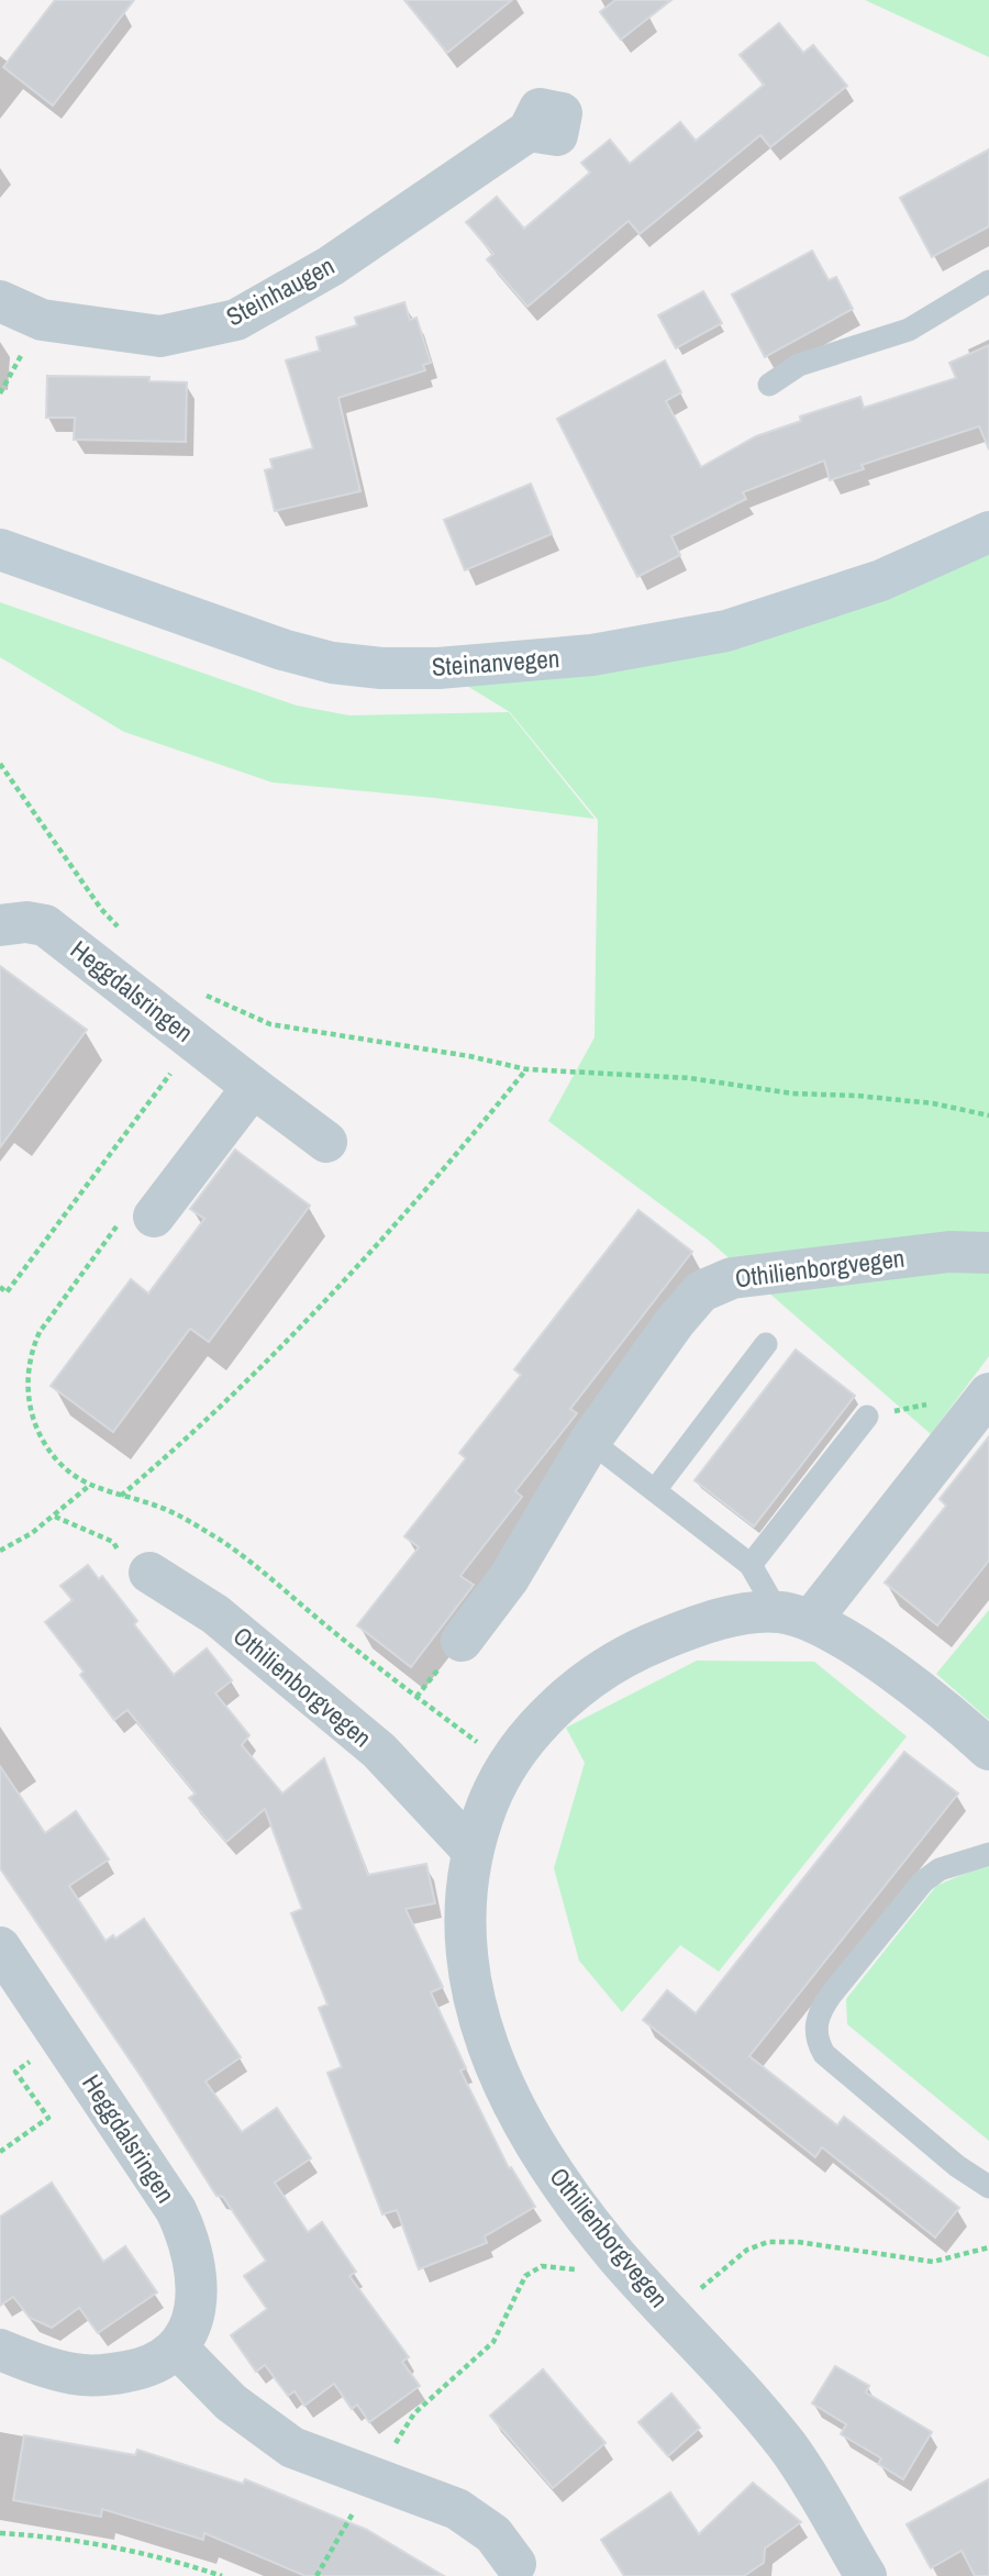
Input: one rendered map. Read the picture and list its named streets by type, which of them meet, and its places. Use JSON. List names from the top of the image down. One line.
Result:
{"streets":{"main road":["Steinanvegen"],"street":["Steinhaugen","Heggdalsringen","Othilienborgvegen"]}}
